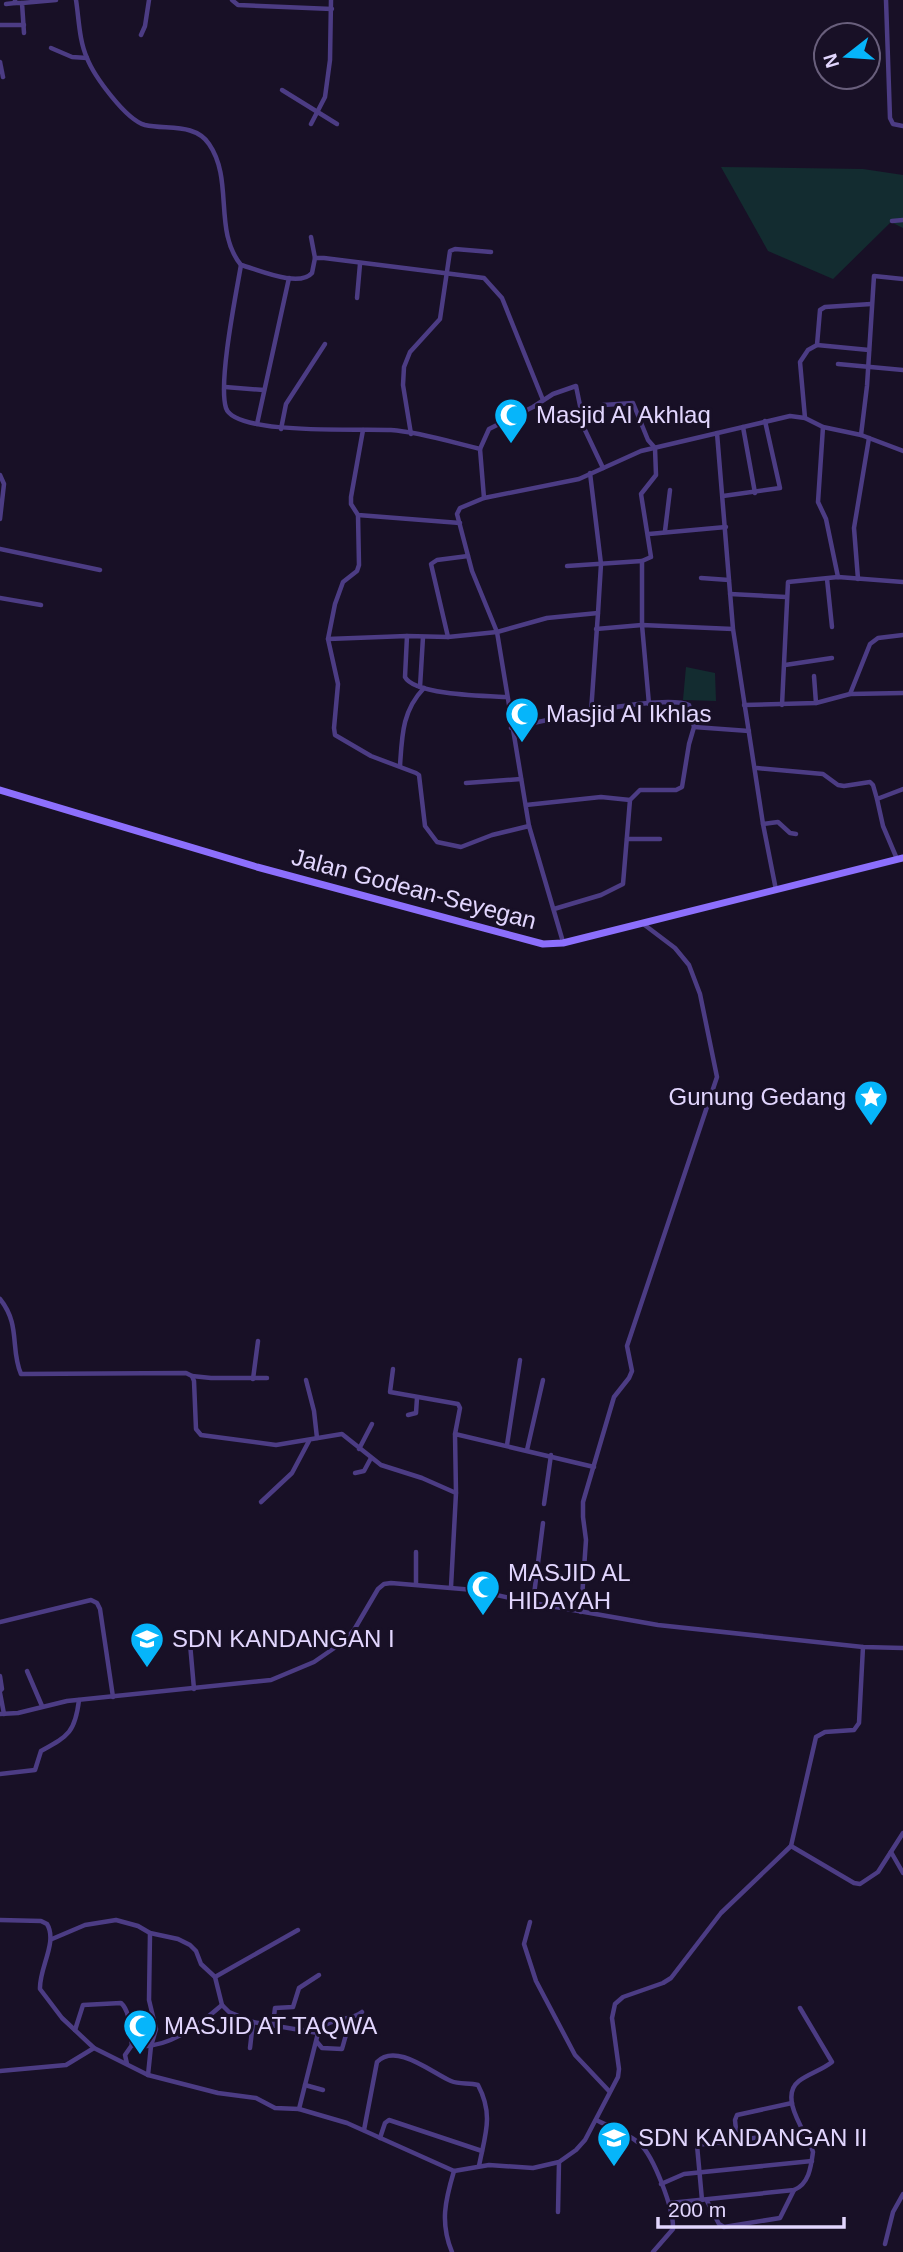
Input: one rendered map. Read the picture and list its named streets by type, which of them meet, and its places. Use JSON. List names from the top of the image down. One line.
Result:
{"streets":{"main road":["Jalan Godean-Seyegan"]},"places":{"mosque":["Masjid Al Akhlaq","Masjid Al Ikhlas","MASJID AL HIDAYAH","MASJID AT TAQWA"],"place":["Gunung Gedang"],"school or university":["SDN KANDANGAN I","SDN KANDANGAN II"]},"scale_bar":"200 m","north":"left"}
